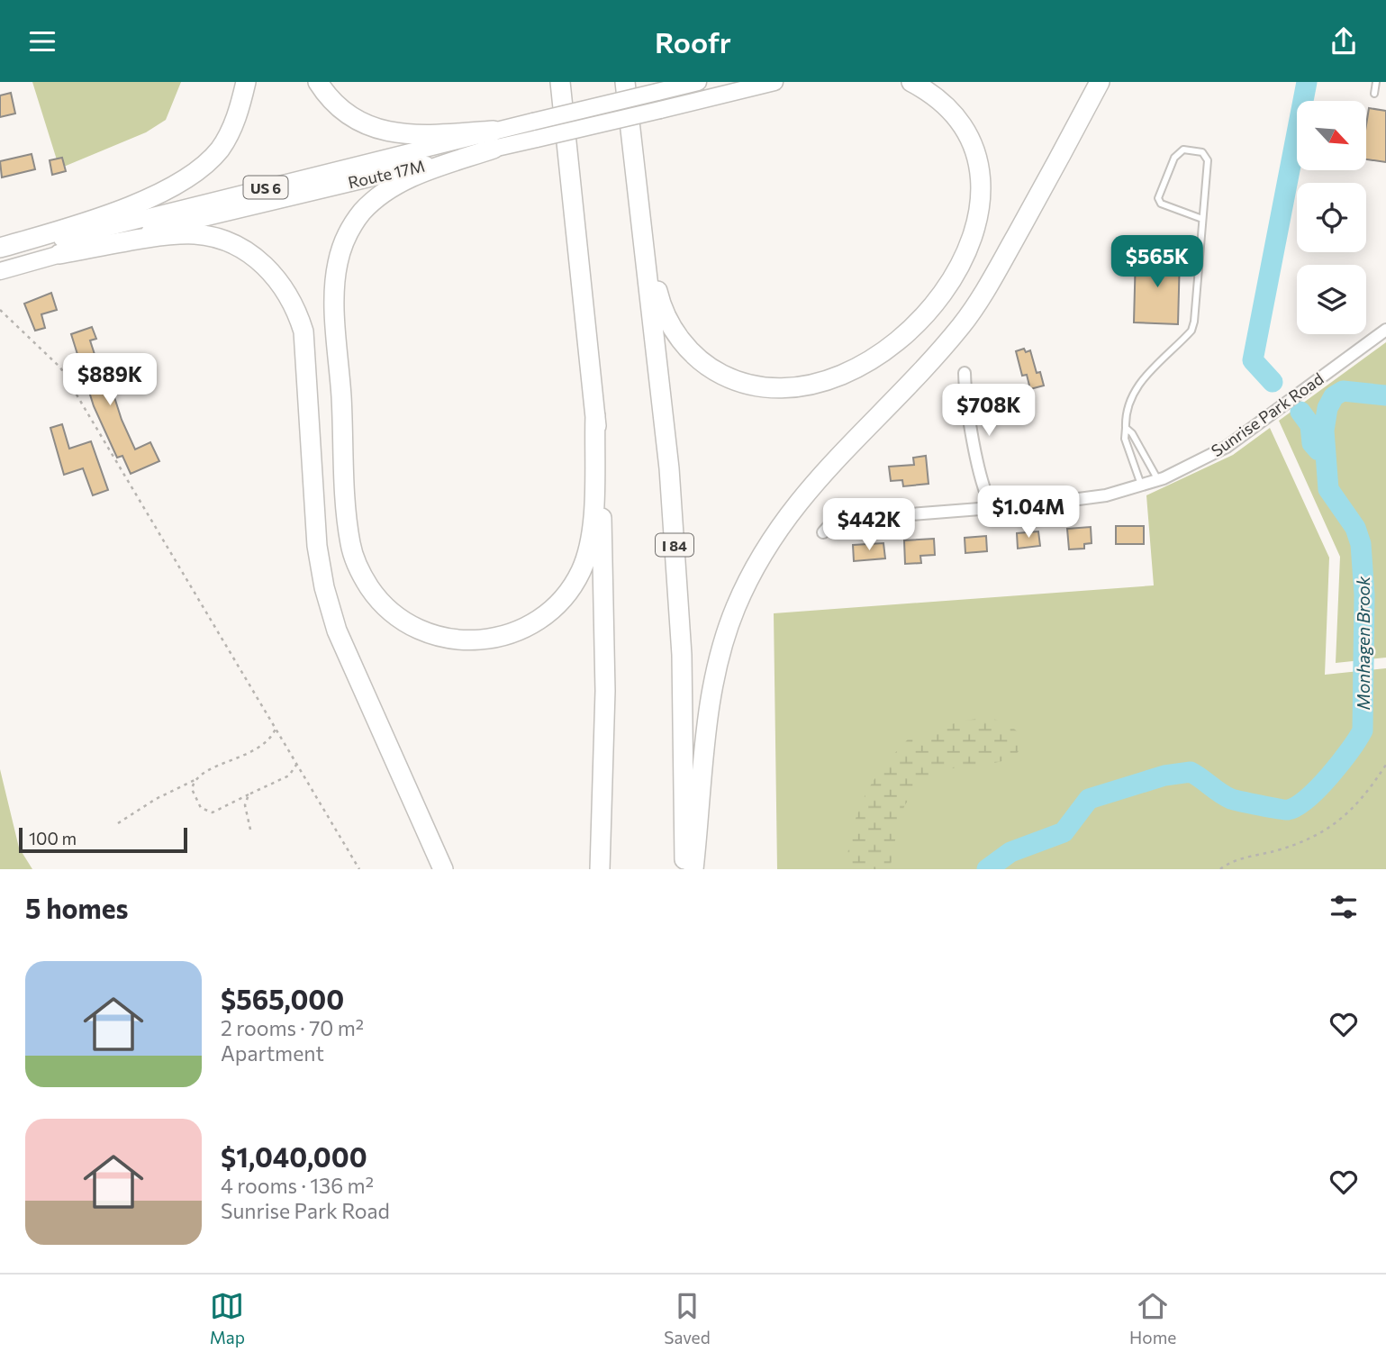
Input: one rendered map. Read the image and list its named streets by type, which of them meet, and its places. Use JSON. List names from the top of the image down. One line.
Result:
{"streets":{"highway":["I 84"],"main road":["Route 17M","US 6"],"street":["Sunrise Park Road"]},"water":["Monhagen Brook"],"scale_bar":"100 m","north":"bottom right","page":{"header":"Roofr","price":["$565K","$889K","$708K","$1.04M","$442K"],"scale":"100 m","heading":"5 homes","list":[{"name":"$565,000","note":"2 rooms · 70 m² · Apartment"},{"name":"$1,040,000","note":"4 rooms · 136 m² · Sunrise Park Road"}],"tabs":["Map","Saved","Home"]}}
